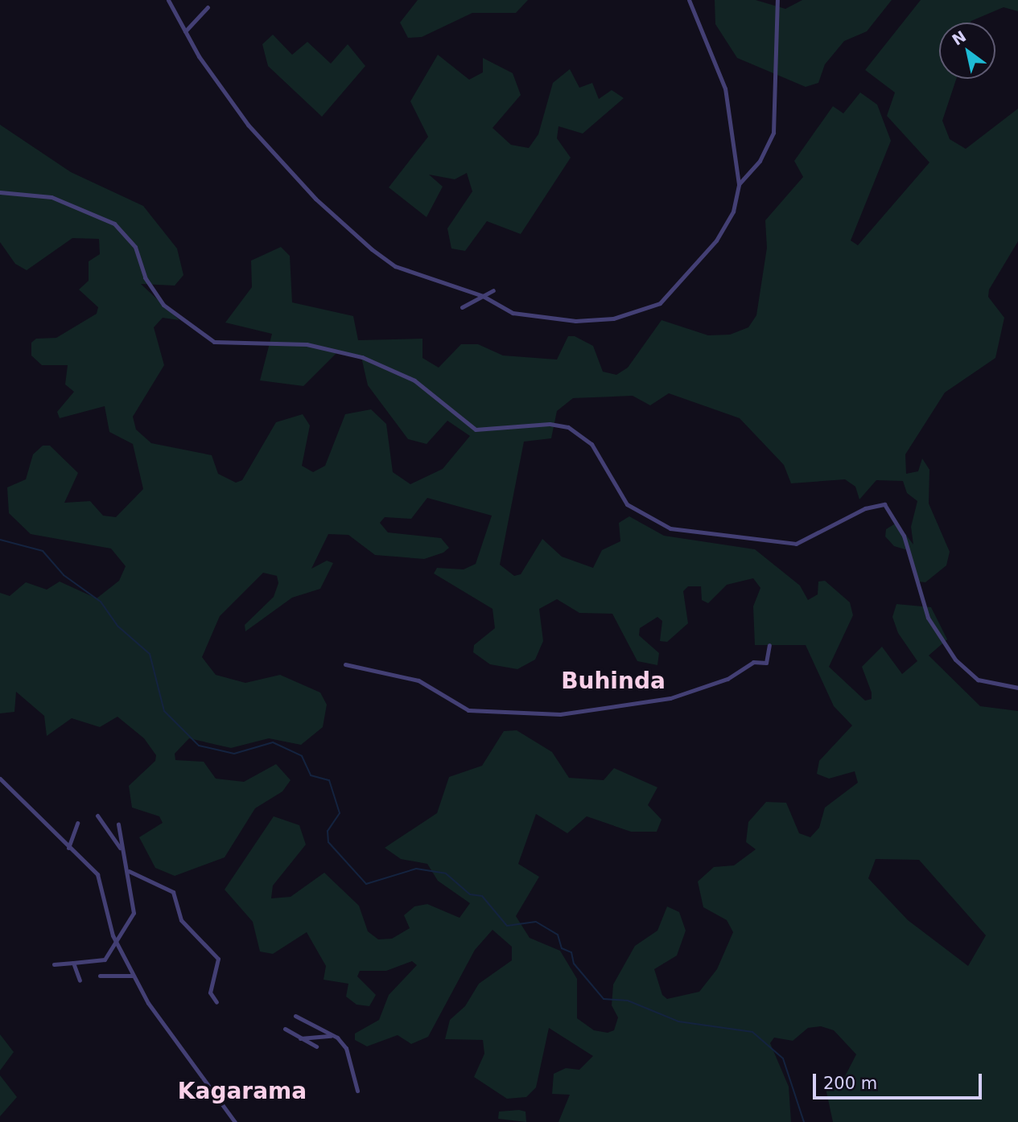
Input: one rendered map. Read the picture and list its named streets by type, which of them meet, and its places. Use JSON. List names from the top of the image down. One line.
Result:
{"districts":["Buhinda","Kagarama"],"scale_bar":"200 m","north":"top left"}
